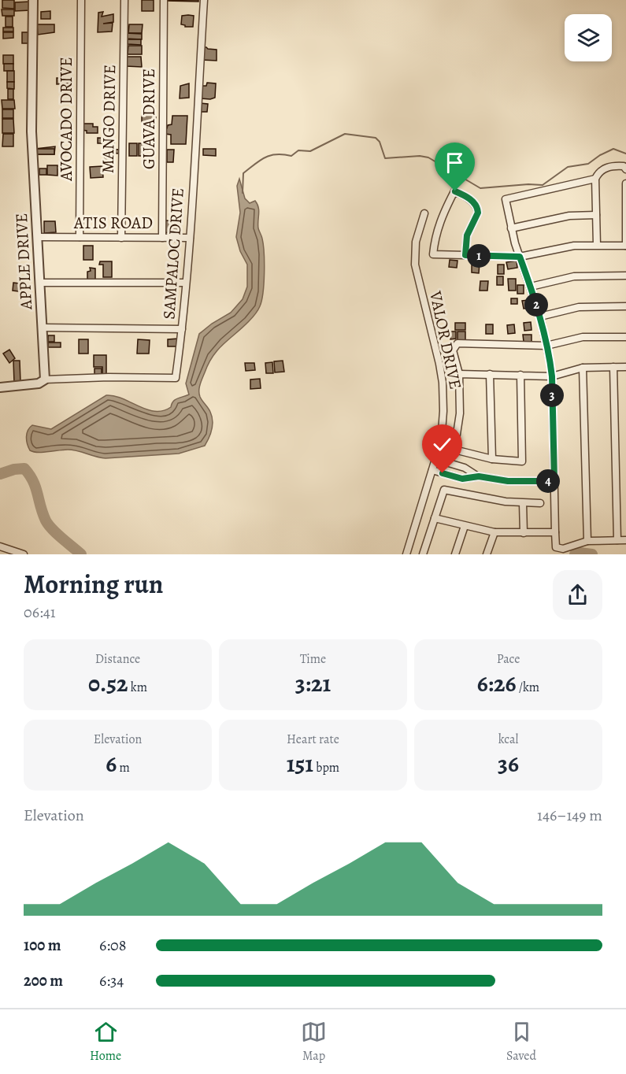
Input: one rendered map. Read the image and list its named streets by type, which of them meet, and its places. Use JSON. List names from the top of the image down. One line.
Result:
{"streets":{"street":["AVOCADO DRIVE","MANGO DRIVE","GUAVA DRIVE","ATIS ROAD","SAMPALOC DRIVE","APPLE DRIVE","VALOR DRIVE"]},"crossings":[["AVOCADO DRIVE","ATIS ROAD"],["MANGO DRIVE","ATIS ROAD"],["GUAVA DRIVE","ATIS ROAD"],["ATIS ROAD","SAMPALOC DRIVE"],["ATIS ROAD","APPLE DRIVE"],["SAMPALOC DRIVE","APPLE DRIVE"]],"page":{"pins":["1","2","3","4"],"heading":["Morning run","06:41"],"stats":[["Distance","0.52 km"],["Time","3:21"],["Pace","6:26 /km"],["Elevation","6 m"],["Heart rate","151 bpm"],["kcal","36"]],"chart":["Elevation","146–149 m"],"list":[{"name":"100 m","note":"6:08"},{"name":"200 m","note":"6:34"}],"tabs":["Home","Map","Saved"]}}
